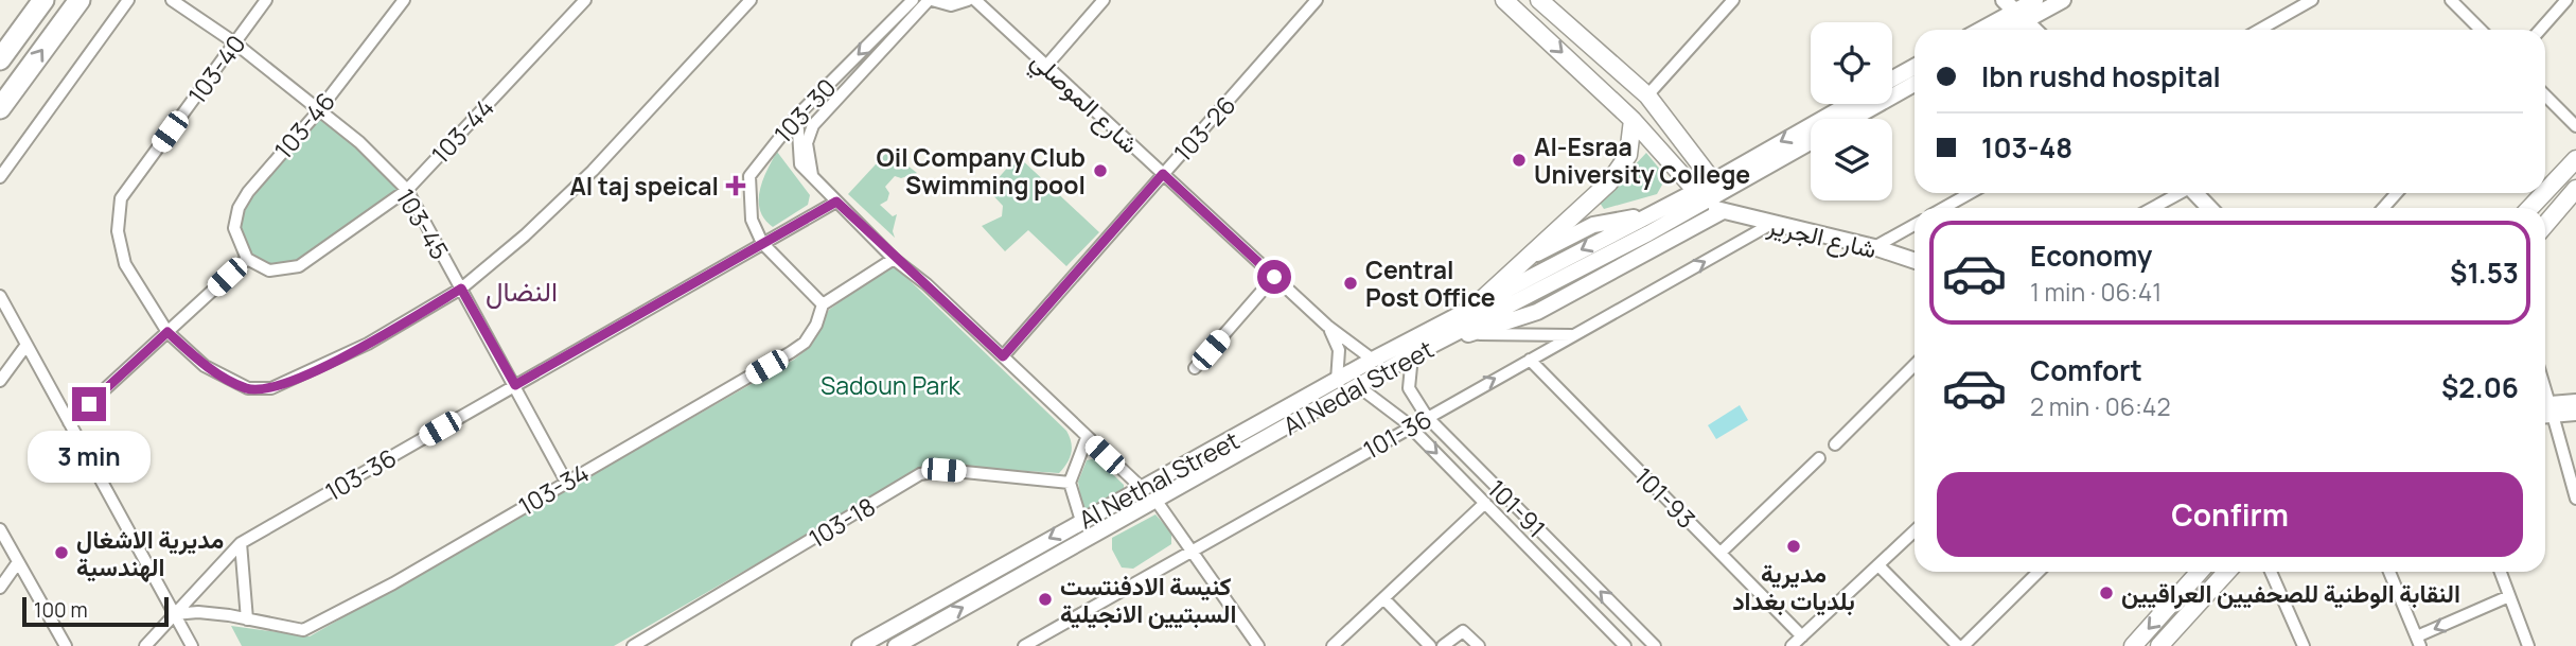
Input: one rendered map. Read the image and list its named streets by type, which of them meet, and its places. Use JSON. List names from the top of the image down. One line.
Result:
{"streets":{"main road":["شارع الجرير","Al Nedal Street","Al Nethal Street"],"street":["103-40","شارع الموصلي","103-30","103-46","103-26","103-44","103-45","101-36","103-36","103-34","101-93","101-91","103-18"]},"crossings":[["103-40","103-45"],["شارع الموصلي","103-26"],["شارع الموصلي","Al Nethal Street"],["103-30","103-36"],["103-46","103-44"],["103-46","103-45"],["103-44","103-45"],["103-45","103-36"],["103-45","103-34"],["شارع الجرير","Al Nedal Street"],["شارع الجرير","101-36"],["شارع الجرير","Al Nethal Street"],["Al Nedal Street","Al Nethal Street"],["Al Nedal Street","101-91"],["101-36","101-93"],["101-36","101-91"],["103-36","103-34"]],"one_way":["101-36"],"districts":["النضال"],"parks":["Sadoun Park"],"places":{"other":["Al-Esraa University College","Oil Company Club Swimming pool","Central Post Office","مديرية بلديات بغداد","مديرية الاشغال الهندسية","النقابة الوطنية للصحفيين العراقيين","كنيسة الادفنتست السبتيين الانجيلية"],"health":["Al taj speical"]},"scale_bar":"100 m","page":{"banner":["Ibn rushd hospital","103-48"],"list":[{"name":"Economy","note":"1 min · 06:41","value":"$1.53"},{"name":"Comfort","note":"2 min · 06:42","value":"$2.06"}],"bubble":"3 min","buttons":"Confirm","scale":"100 m"}}
